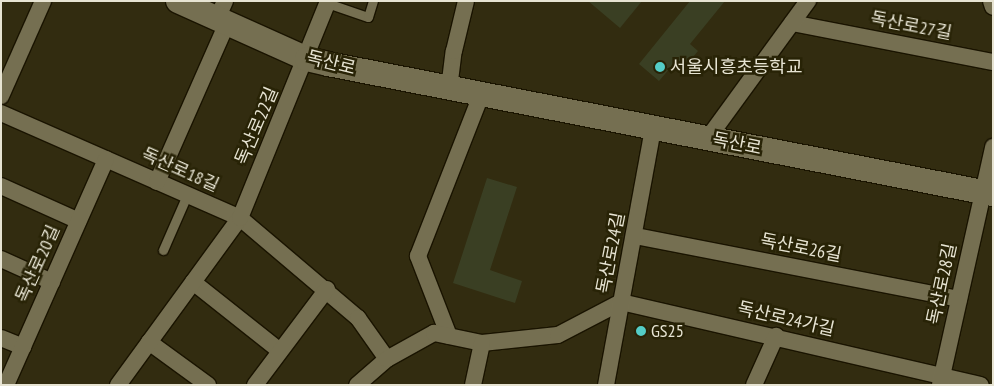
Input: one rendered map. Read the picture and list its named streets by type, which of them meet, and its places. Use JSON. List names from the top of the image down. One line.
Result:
{"streets":{"main road":["독산로"],"street":["독산로27길","독산로22길","독산로18길","독산로26길","독산로24길","독산로20길","독산로28길","독산로24가길"]},"crossings":[["독산로","독산로22길"],["독산로","독산로24길"],["독산로","독산로28길"],["독산로22길","독산로18길"],["독산로18길","독산로20길"],["독산로26길","독산로24길"],["독산로26길","독산로28길"],["독산로24길","독산로24가길"],["독산로28길","독산로24가길"]],"places":["서울시흥초등학교","GS25"]}
